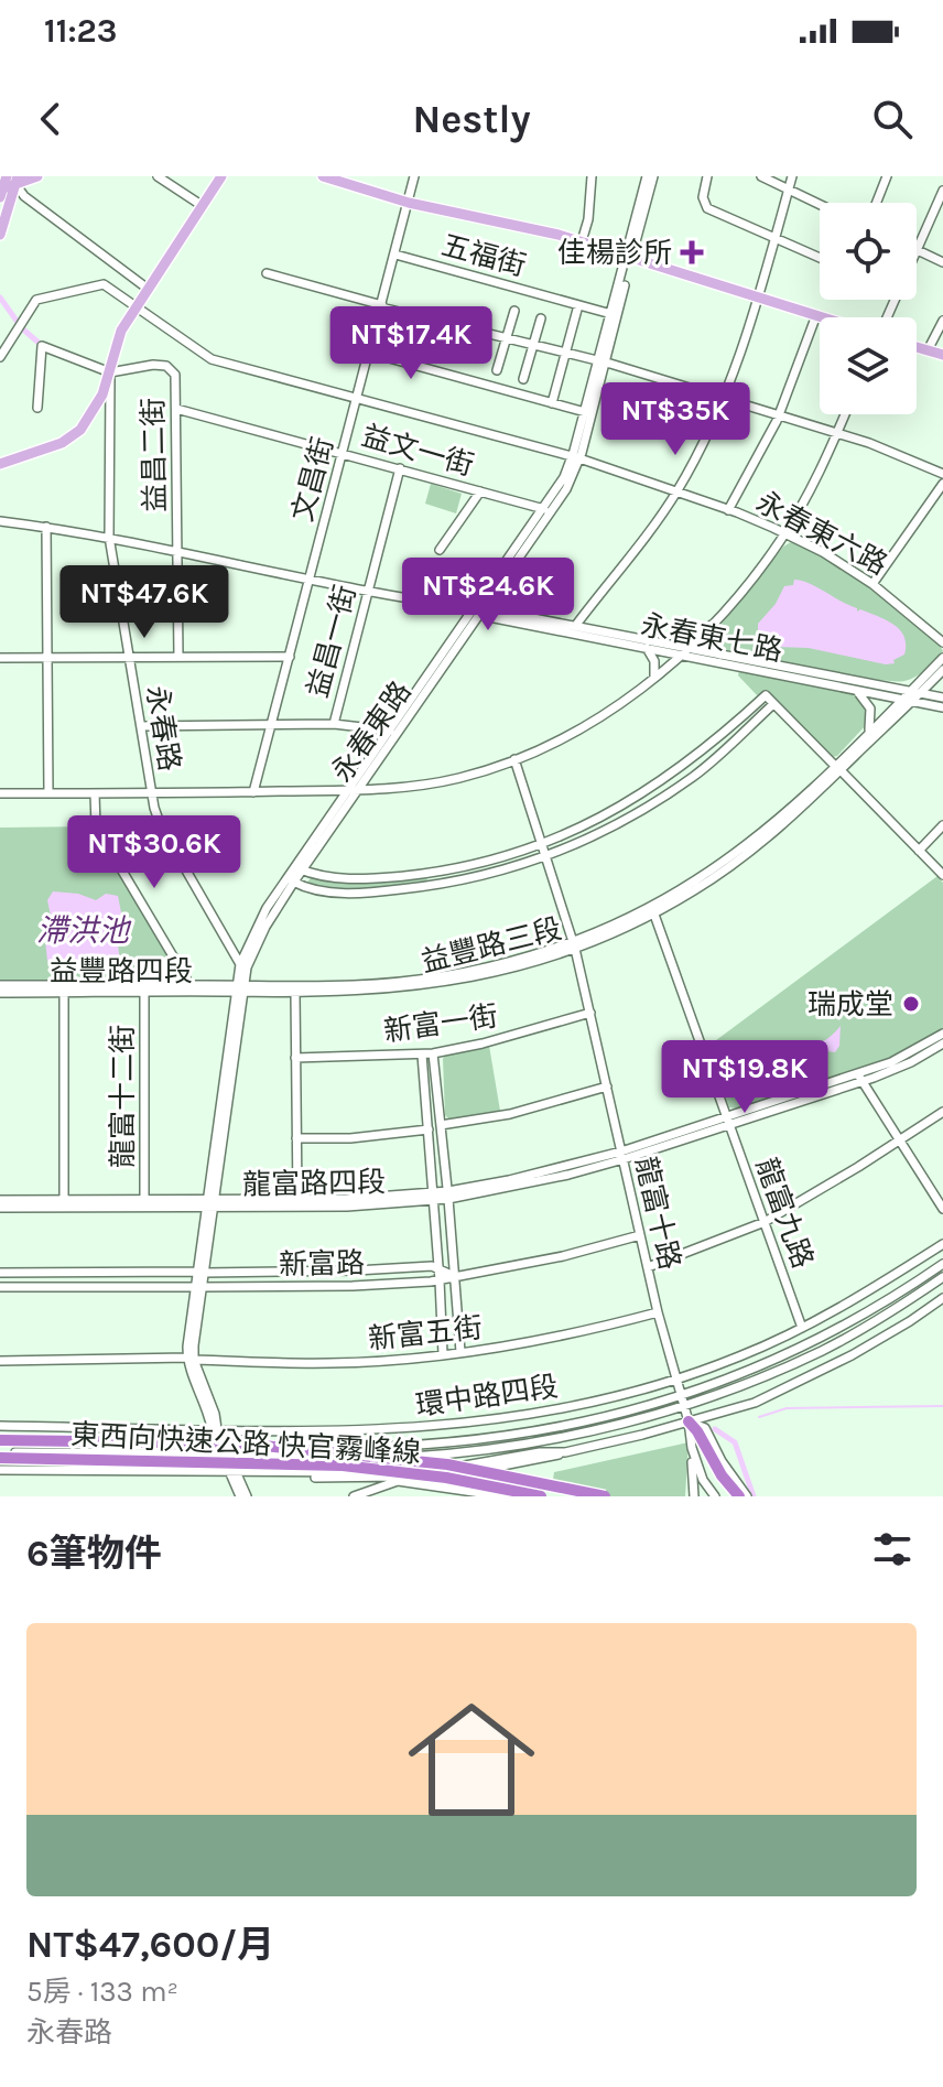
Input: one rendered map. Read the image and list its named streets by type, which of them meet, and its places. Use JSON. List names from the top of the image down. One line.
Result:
{"streets":{"highway":["東西向快速公路 快官霧峰線"],"street":["五福街","益文一街","益昌二街","文昌街","永春東六路","永春東七路","益昌一街","永春路","永春東路","益豐路三段","益豐路四段","新富一街","龍富十二街","龍富路四段","龍富十路","龍富九路","新富路","新富五街","環中路四段"]},"crossings":[["五福街","文昌街"],["五福街","永春東路"],["益文一街","益昌二街"],["益文一街","文昌街"],["益文一街","益昌一街"],["益文一街","永春東路"],["益昌二街","永春東七路"],["益昌二街","永春路"],["文昌街","永春東六路"],["文昌街","永春東七路"],["永春東六路","永春東路"],["永春東七路","益昌一街"],["永春東七路","永春路"],["永春東七路","永春東路"],["永春東七路","益豐路三段"],["永春路","永春東路"],["益豐路三段","益豐路四段"],["益豐路三段","龍富十路"],["益豐路三段","龍富九路"],["益豐路四段","龍富十二街"],["新富一街","龍富十路"],["龍富十二街","龍富路四段"],["龍富路四段","龍富十路"],["龍富路四段","龍富九路"],["龍富十路","新富五街"],["龍富十路","環中路四段"],["龍富九路","環中路四段"],["環中路四段","東西向快速公路 快官霧峰線"]],"water":["滯洪池"],"places":{"health":["佳楊診所"],"other":["瑞成堂"]},"page":{"status":"11:23","header":"Nestly","price":["NT$17.4K","NT$35K","NT$24.6K","NT$47.6K","NT$30.6K","NT$19.8K"],"heading":"6筆物件","list":[{"name":"NT$47,600/月","note":"5房 · 133 m² · 永春路"}]}}
